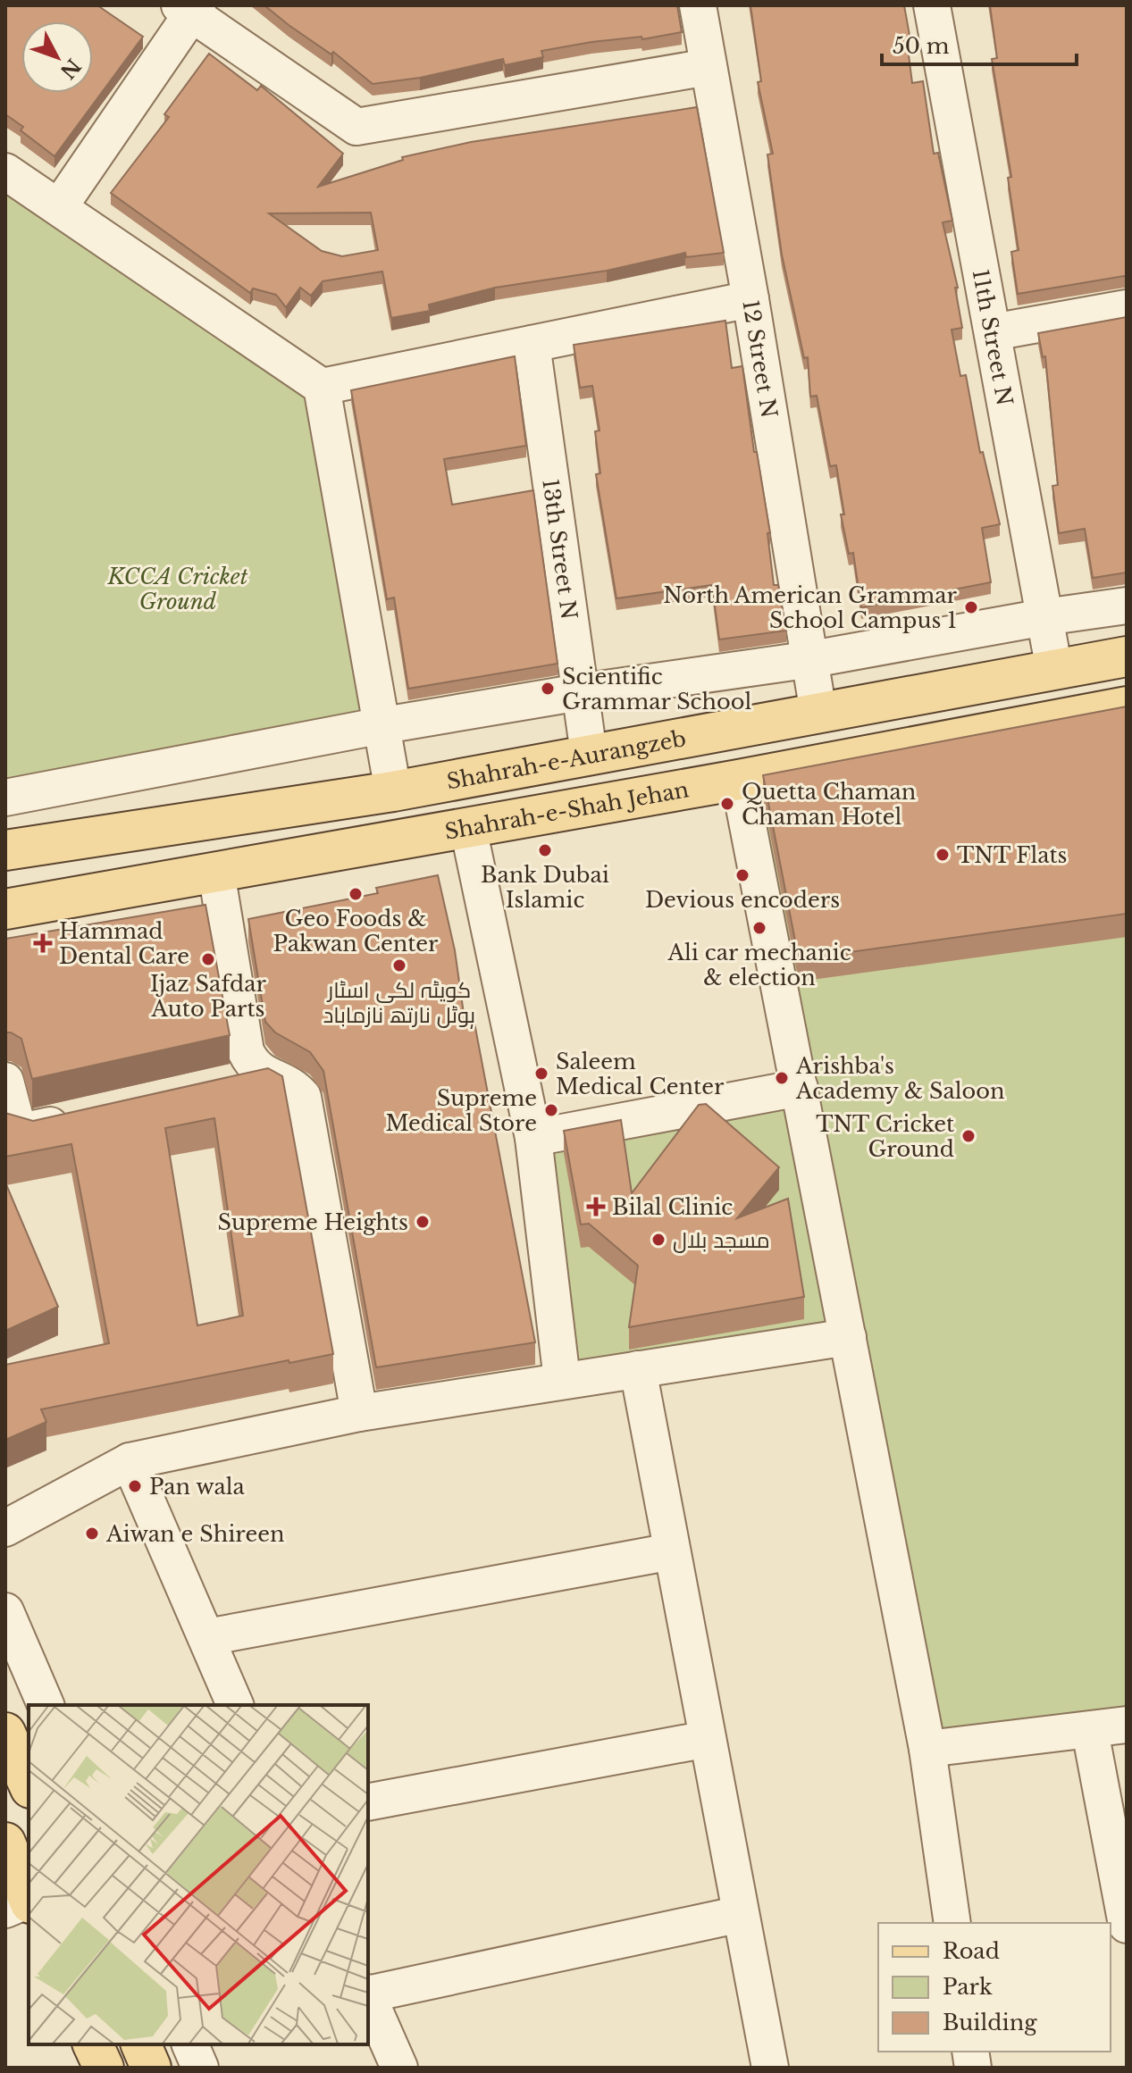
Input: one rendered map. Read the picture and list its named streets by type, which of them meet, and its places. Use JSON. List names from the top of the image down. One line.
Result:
{"streets":{"main road":["Shahrah-e-Aurangzeb","Shahrah-e-Shah Jehan"],"street":["11th Street N","12 Street N","13th Street N"]},"crossings":[["11th Street N","Shahrah-e-Aurangzeb"],["12 Street N","Shahrah-e-Aurangzeb"],["13th Street N","Shahrah-e-Aurangzeb"]],"parks":["KCCA Cricket Ground"],"places":{"other":["North American Grammar School Campus 1","Scientific Grammar School","Quetta Chaman Chaman Hotel","Bank Dubai Islamic","TNT Flats","Devious encoders","Geo Foods & Pakwan Center","Ali car mechanic & election","Ijaz Safdar Auto Parts","کویٹہ لکی اسٹار ہوٹل نارتھ نازماباد","Saleem Medical Center","Arishba's Academy & Saloon","Supreme Medical Store","TNT Cricket Ground","Supreme Heights","مسجد بلال","Pan wala","Aiwan e Shireen"],"health":["Hammad Dental Care","Bilal Clinic"]},"legend":["Road","Park","Building"],"scale_bar":"50 m","north":"bottom right"}
